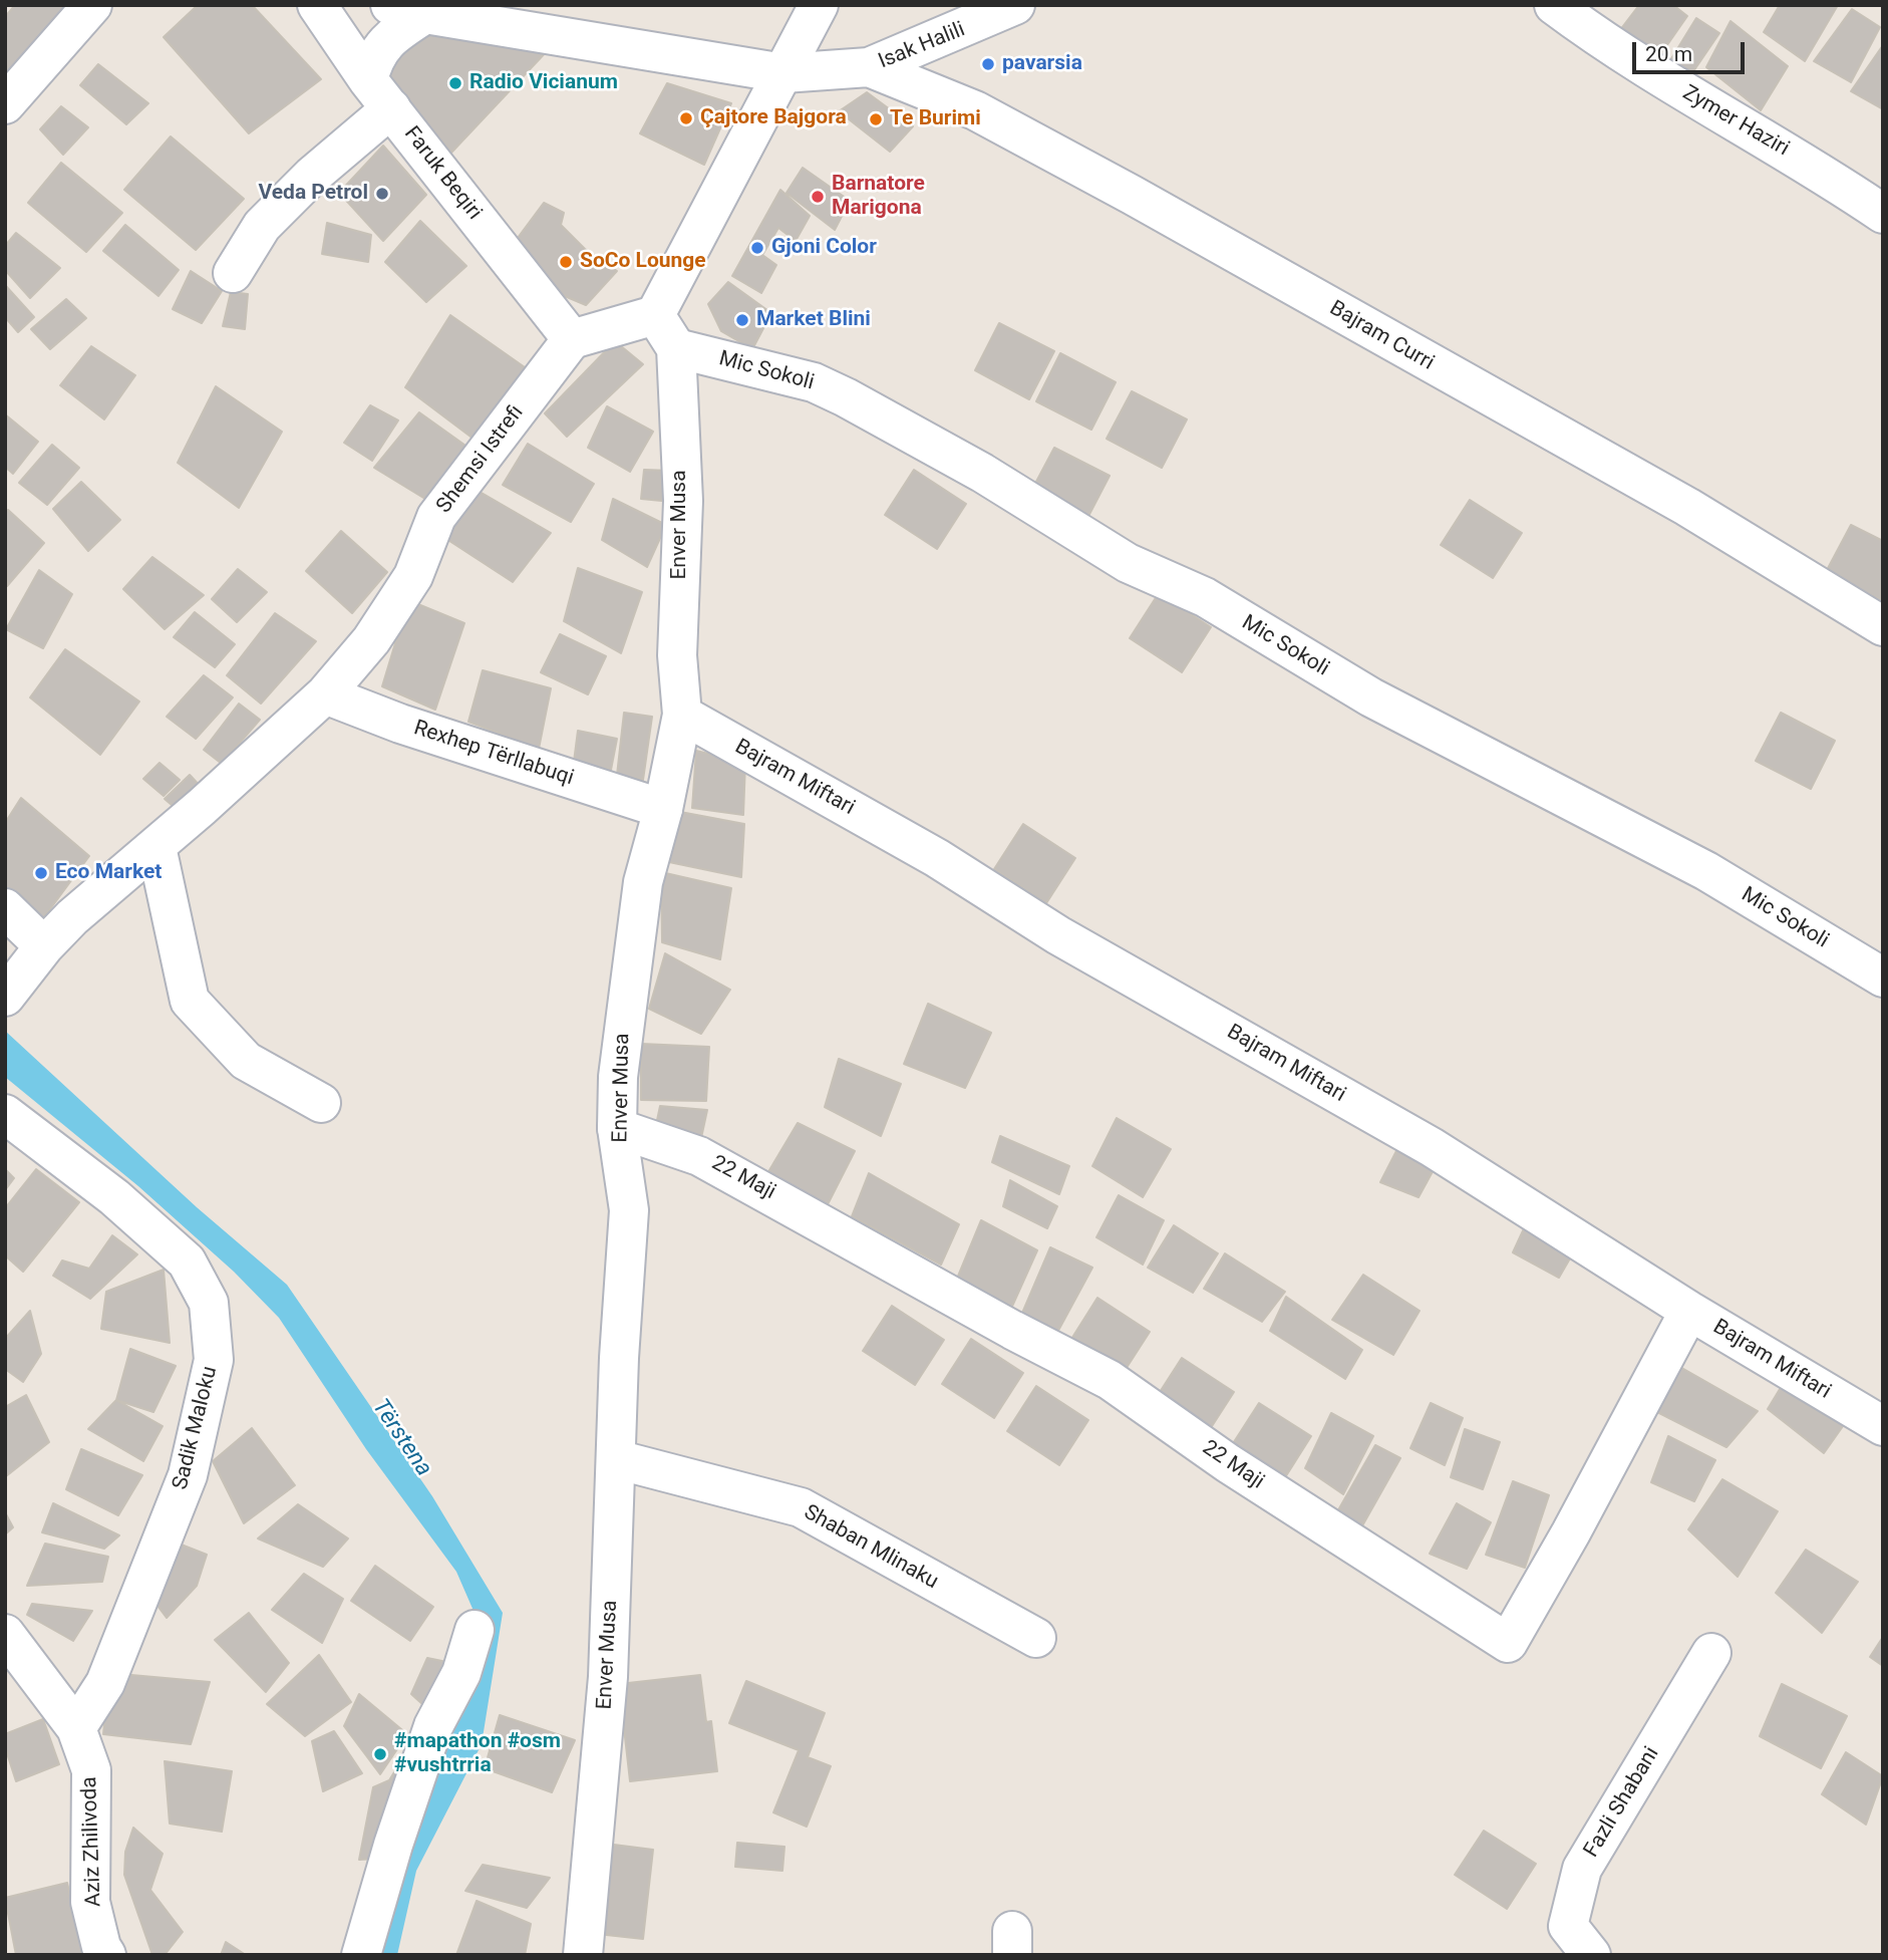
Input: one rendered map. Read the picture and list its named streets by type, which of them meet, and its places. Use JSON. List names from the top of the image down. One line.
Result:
{"streets":{"street":["Isak Halili","Zymer Haziri","Faruk Beqiri","Bajram Curri","Mic Sokoli","Shemsi Istrefi","Enver Musa","Rexhep Tërllabuqi","Bajram Miftari","22 Maji","Sadik Maloku","Shaban Mlinaku","Fazli Shabani","Aziz Zhilivoda"]},"crossings":[["Isak Halili","Bajram Curri"],["Faruk Beqiri","Shemsi Istrefi"],["Mic Sokoli","Enver Musa"],["Shemsi Istrefi","Rexhep Tërllabuqi"],["Enver Musa","Rexhep Tërllabuqi"],["Enver Musa","Bajram Miftari"],["Enver Musa","22 Maji"],["Enver Musa","Shaban Mlinaku"],["Bajram Miftari","22 Maji"],["Sadik Maloku","Aziz Zhilivoda"]],"water":["Tërstena"],"places":["pavarsia","Radio Vicianum","Çajtore Bajgora","Te Burimi","Veda Petrol","Barnatore Marigona","Gjoni Color","SoCo Lounge","Market Blini","Eco Market","#mapathon #osm #vushtrria"],"scale_bar":"20 m"}
